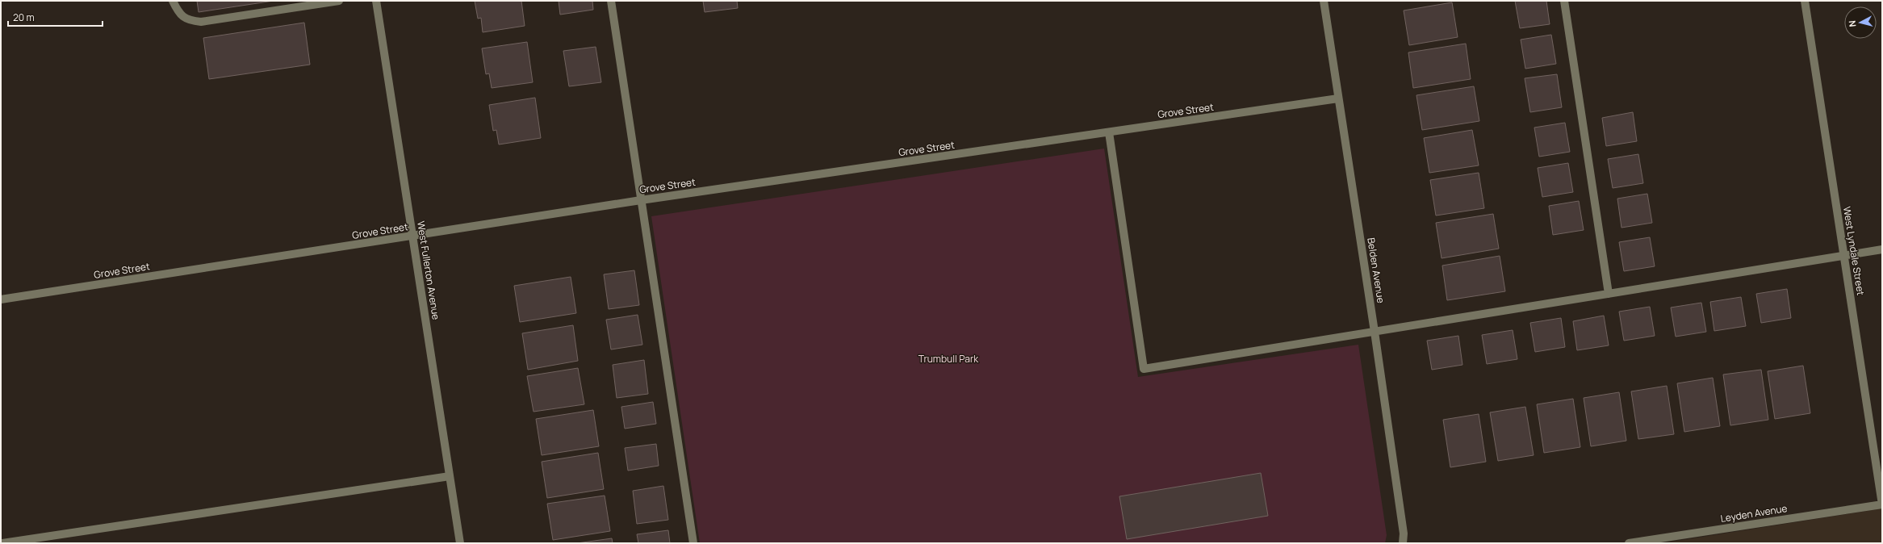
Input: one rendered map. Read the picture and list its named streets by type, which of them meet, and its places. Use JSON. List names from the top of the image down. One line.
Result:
{"streets":{"street":["Grove Street","West Lyndale Street","West Fullerton Avenue","Belden Avenue","Leyden Avenue"]},"crossings":[["Grove Street","West Fullerton Avenue"],["Grove Street","Belden Avenue"],["West Lyndale Street","Leyden Avenue"]],"parks":["Trumbull Park"],"scale_bar":"20 m","north":"left"}
